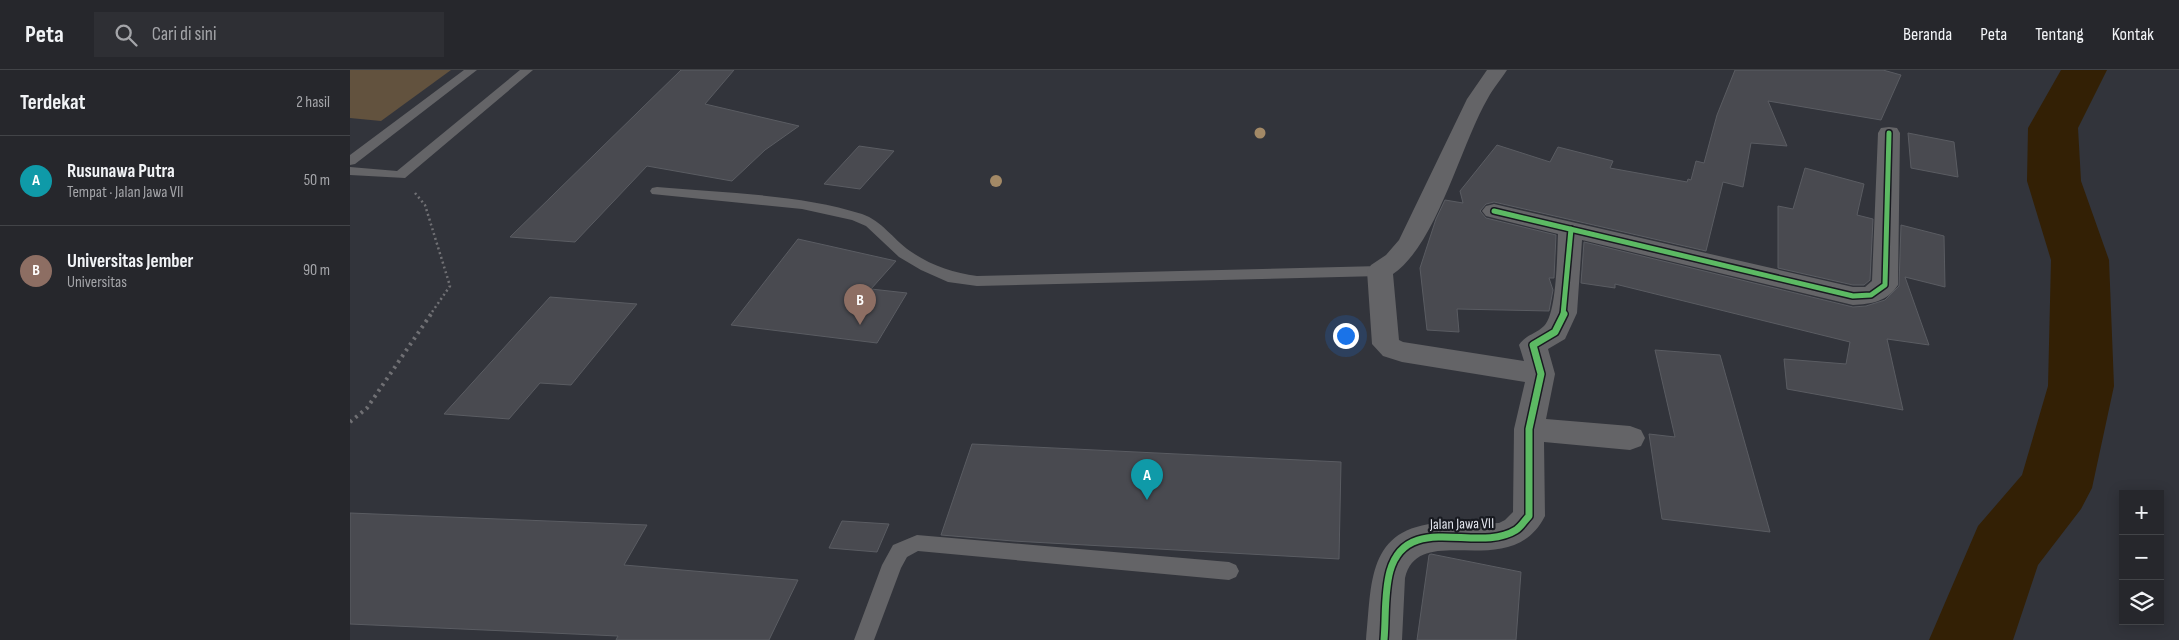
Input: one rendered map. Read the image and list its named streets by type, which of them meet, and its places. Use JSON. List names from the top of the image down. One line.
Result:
{"streets":{"street":["Jalan Jawa VII"]},"page":{"header":"Peta","search":"Cari di sini","nav":["Beranda","Peta","Tentang","Kontak"],"heading":["Terdekat","2 hasil"],"list":[{"mark":"A","name":"Rusunawa Putra","note":"Tempat · Jalan Jawa VII","value":"50 m"},{"mark":"B","name":"Universitas Jember","note":"Universitas","value":"90 m"}],"pins":["B","A"],"map_buttons":["+","−"]}}
